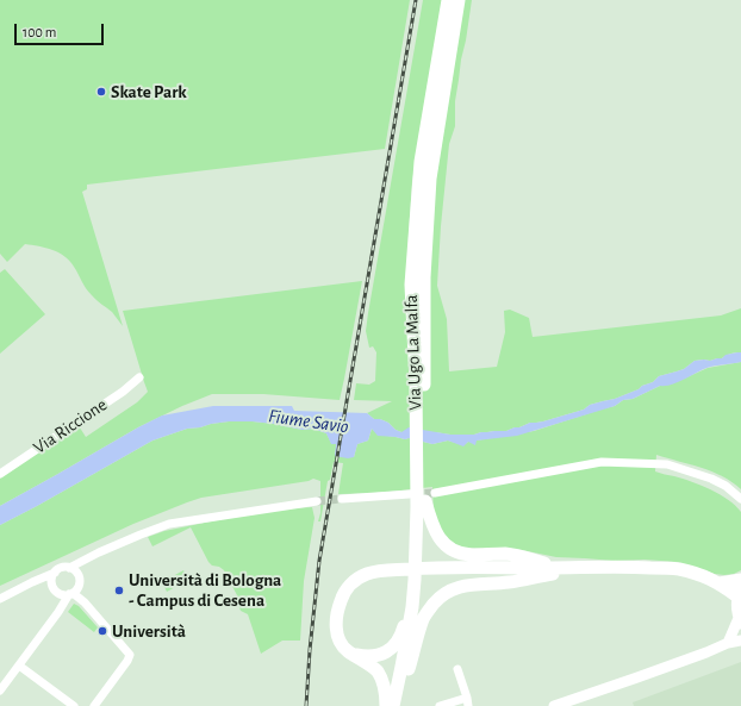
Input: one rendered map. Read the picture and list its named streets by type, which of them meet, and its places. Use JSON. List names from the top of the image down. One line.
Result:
{"streets":{"highway":["Via Ugo La Malfa"],"street":["Via Riccione"]},"water":["Fiume Savio"],"places":["Skate Park","Università di Bologna - Campus di Cesena","Università"],"scale_bar":"100 m"}
